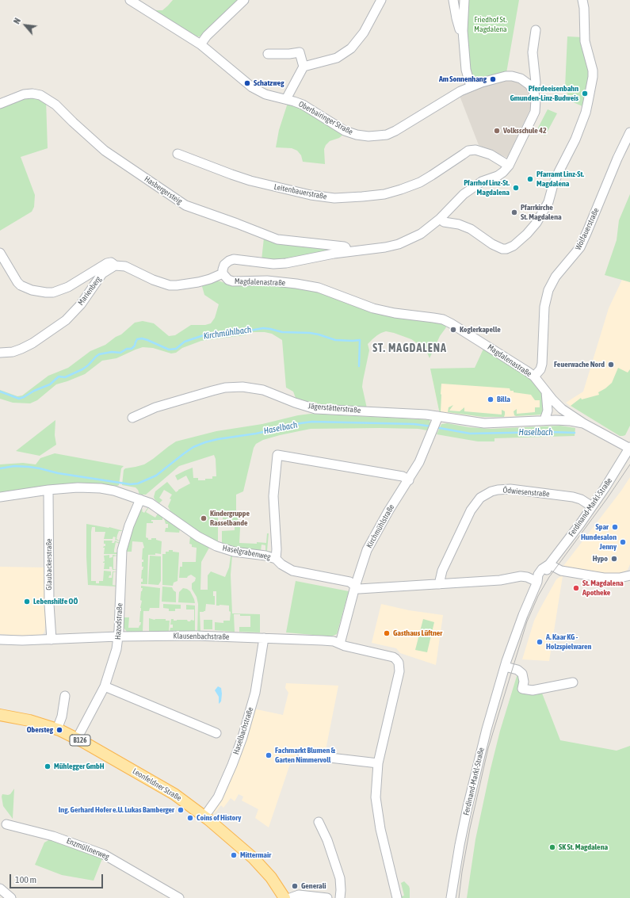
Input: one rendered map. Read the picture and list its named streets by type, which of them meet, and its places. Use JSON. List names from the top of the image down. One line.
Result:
{"streets":{"main road":["B126","Leonfeldner Straße"],"street":["Oberbairinger Straße","Hasbergersteig","Leitenbauerstraße","Wolfauerstraße","Magdalenastraße","Marienberg","Jägerstätterstraße","Ödwiesenstraße","Ferdinand-Markl-Straße","Kirchmühlstraße","Haselgrabenweg","Glaubackerstraße","Hazodstraße","Klausenbachstraße","Haselbachstraße","Enzmüllnerweg"]},"crossings":[["Wolfauerstraße","Magdalenastraße"],["Magdalenastraße","Jägerstätterstraße"],["Jägerstätterstraße","Ferdinand-Markl-Straße"],["Jägerstätterstraße","Kirchmühlstraße"],["Ödwiesenstraße","Ferdinand-Markl-Straße"],["Ödwiesenstraße","Haselgrabenweg"],["Ferdinand-Markl-Straße","Haselgrabenweg"],["Kirchmühlstraße","Haselgrabenweg"],["Kirchmühlstraße","Klausenbachstraße"],["Haselgrabenweg","Glaubackerstraße"],["Haselgrabenweg","Hazodstraße"],["Glaubackerstraße","Klausenbachstraße"],["Hazodstraße","Klausenbachstraße"],["Hazodstraße","Leonfeldner Straße"],["Klausenbachstraße","Haselbachstraße"],["Haselbachstraße","Leonfeldner Straße"]],"districts":["ST. MAGDALENA"],"water":["Kirchmühlbach","Haselbach"],"parks":["Friedhof St. Magdalena"],"places":["Am Sonnenhang","Schatzweg","Pferdeeisenbahn Gmunden-Linz-Budweis","Volksschule 42","Pfarramt Linz-St. Magdalena","Pfarrhof Linz-St. Magdalena","Pfarrkirche St. Magdalena","Koglerkapelle","Feuerwache Nord","Billa","Kindergruppe Rasselbande","Spar","Hundesalon Jenny","Hypo","St. Magdalena Apotheke","Lebenshilfe OÖ","Gasthaus Lüftner","A. Kaar KG - Holzspielwaren","Obersteg","Fachmarkt Blumen & Garten Nimmervoll","Mühlegger GmbH","Ing. Gerhard Hofer e.U. Lukas Bamberger","Coins of History","SK St. Magdalena","Mittermair","Generali"],"scale_bar":"100 m","north":"top left"}
